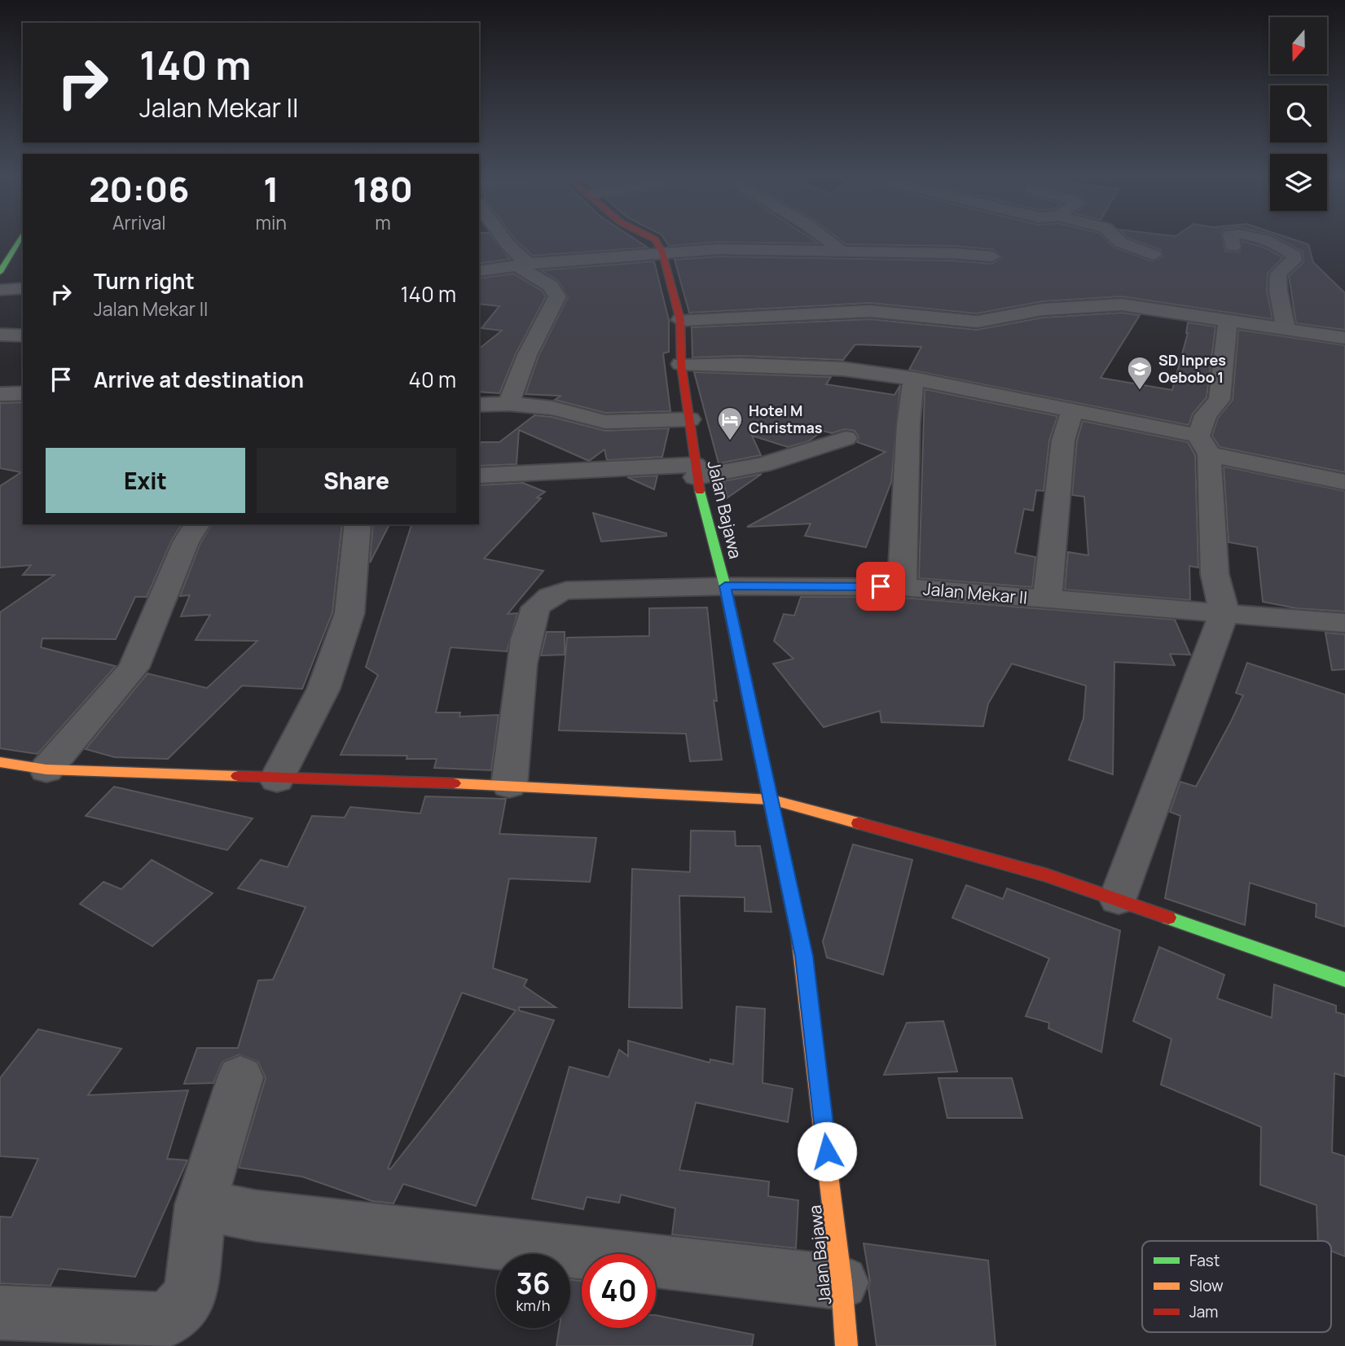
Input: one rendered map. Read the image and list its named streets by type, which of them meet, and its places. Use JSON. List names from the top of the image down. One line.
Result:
{"streets":{"street":["Jalan Bajawa","Jalan Mekar II"]},"crossings":[["Jalan Bajawa","Jalan Mekar II"]],"places":{"school or university":["SD Inpres Oebobo 1"],"hotel":["Hotel M Christmas"]},"legend":["Fast","Slow","Jam"],"north":"bottom","page":{"turn":["140 m","Jalan Mekar II"],"eta":["20:06","Arrival","1","min","180","m"],"list":[{"name":"Turn right","note":"Jalan Mekar II","value":"140 m"},{"name":"Arrive at destination","value":"40 m"}],"buttons":["Exit","Share"],"speed":"36 km/h","limit":"40"}}
